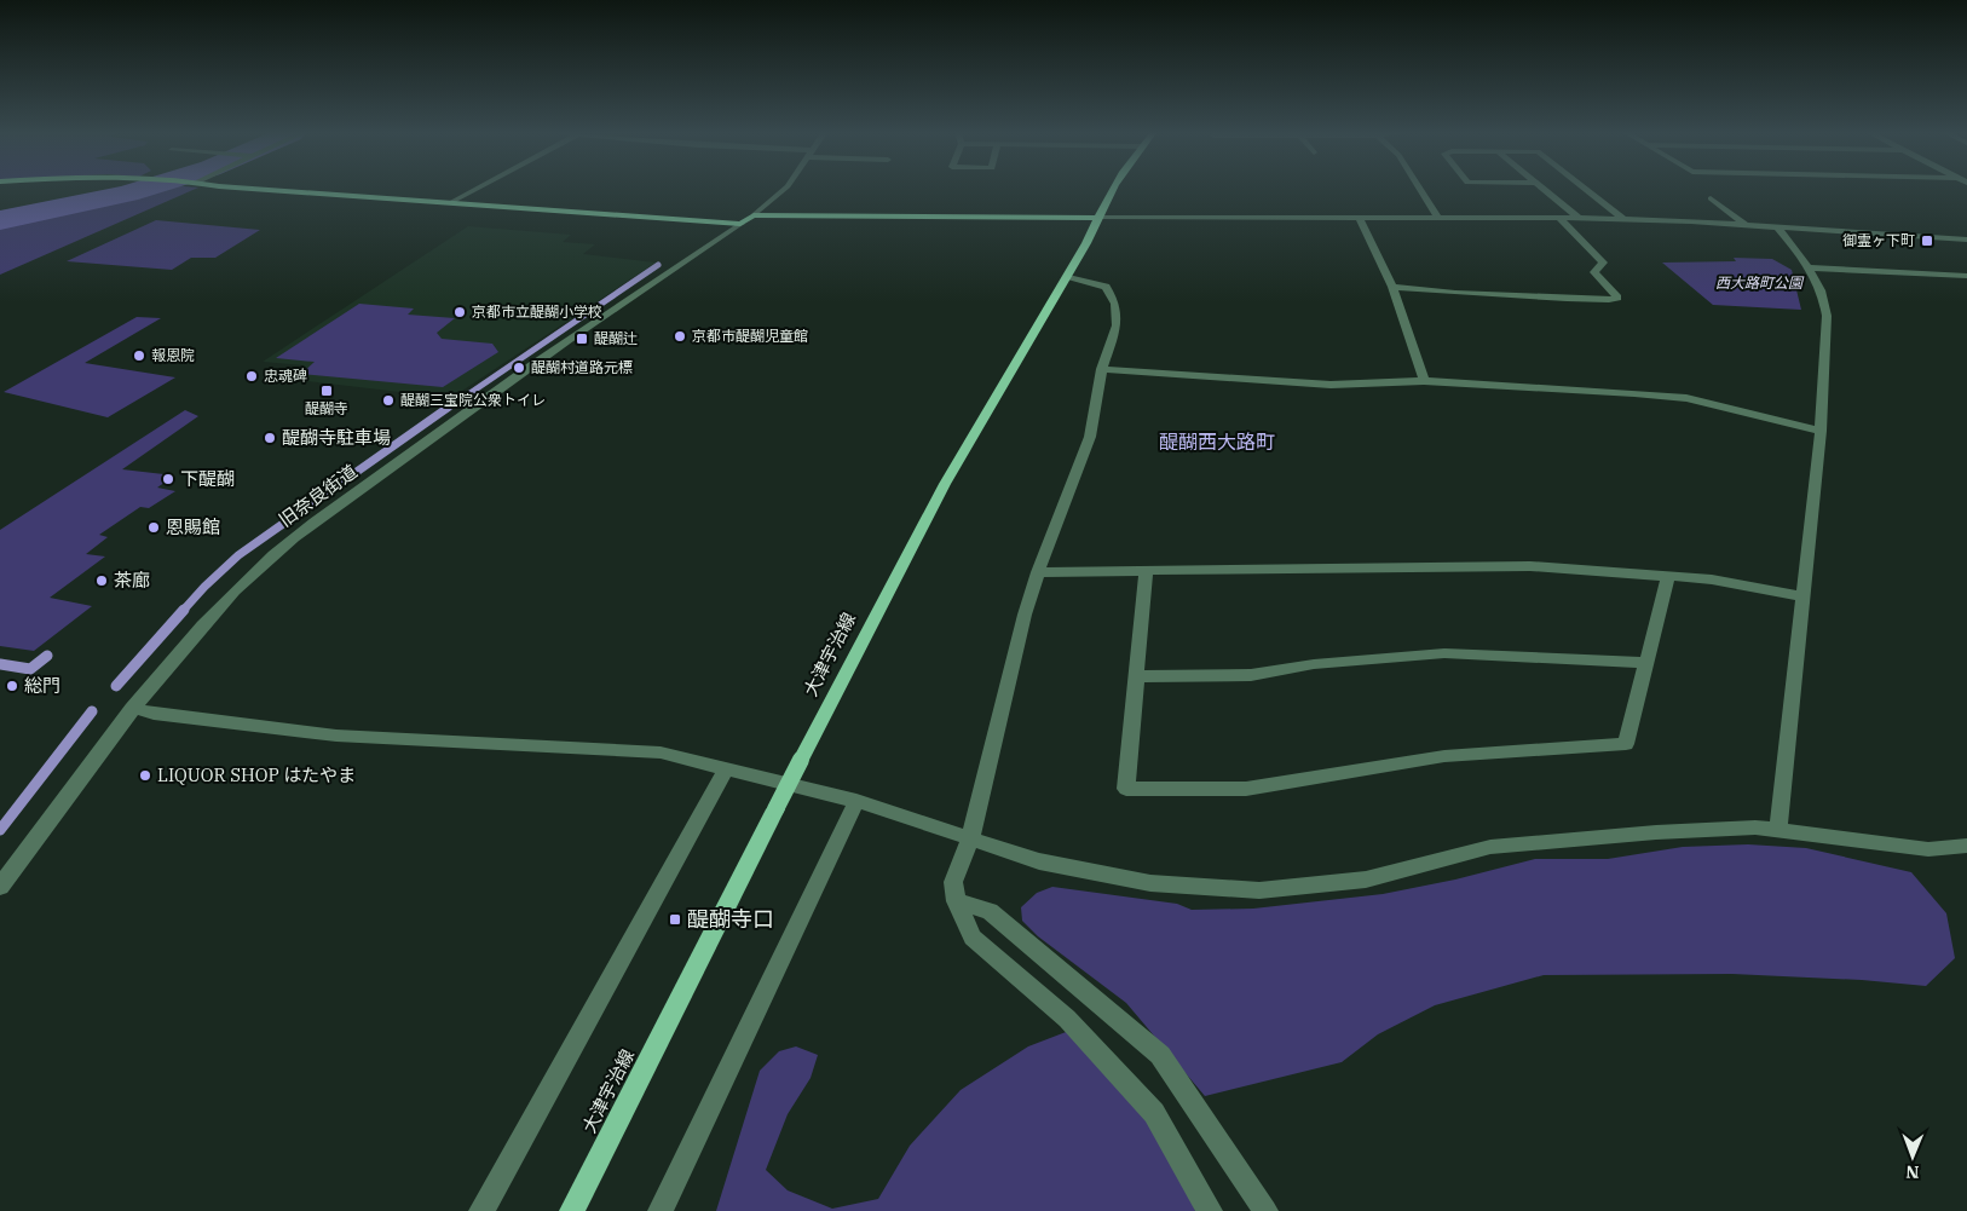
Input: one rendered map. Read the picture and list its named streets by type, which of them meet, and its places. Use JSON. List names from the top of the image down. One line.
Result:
{"streets":{"main road":["大津宇治線"],"street":["旧奈良街道"]},"districts":["醍醐西大路町"],"parks":["西大路町公園"],"places":{"transit":["御霊ヶ下町","醍醐辻","醍醐寺","醍醐寺口"],"other":["京都市立醍醐小学校","京都市醍醐児童館","報恩院","醍醐村道路元標","忠魂碑","醍醐三宝院公衆トイレ","醍醐寺駐車場","下醍醐","恩賜館","茶廊","総門","LIQUOR SHOP はたやま"]},"north":"bottom"}
